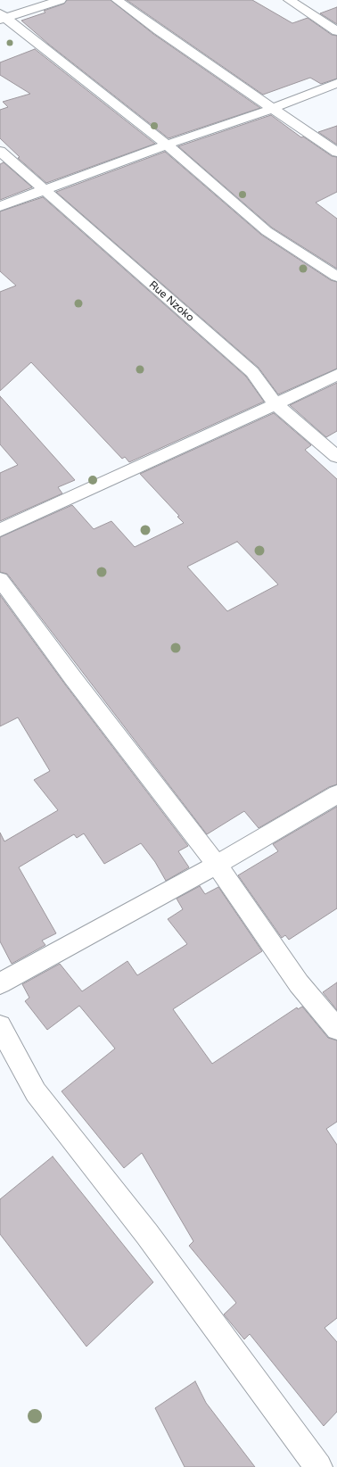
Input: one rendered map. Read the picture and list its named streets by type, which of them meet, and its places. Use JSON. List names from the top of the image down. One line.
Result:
{"streets":{"street":["Rue Nzoko"]}}
